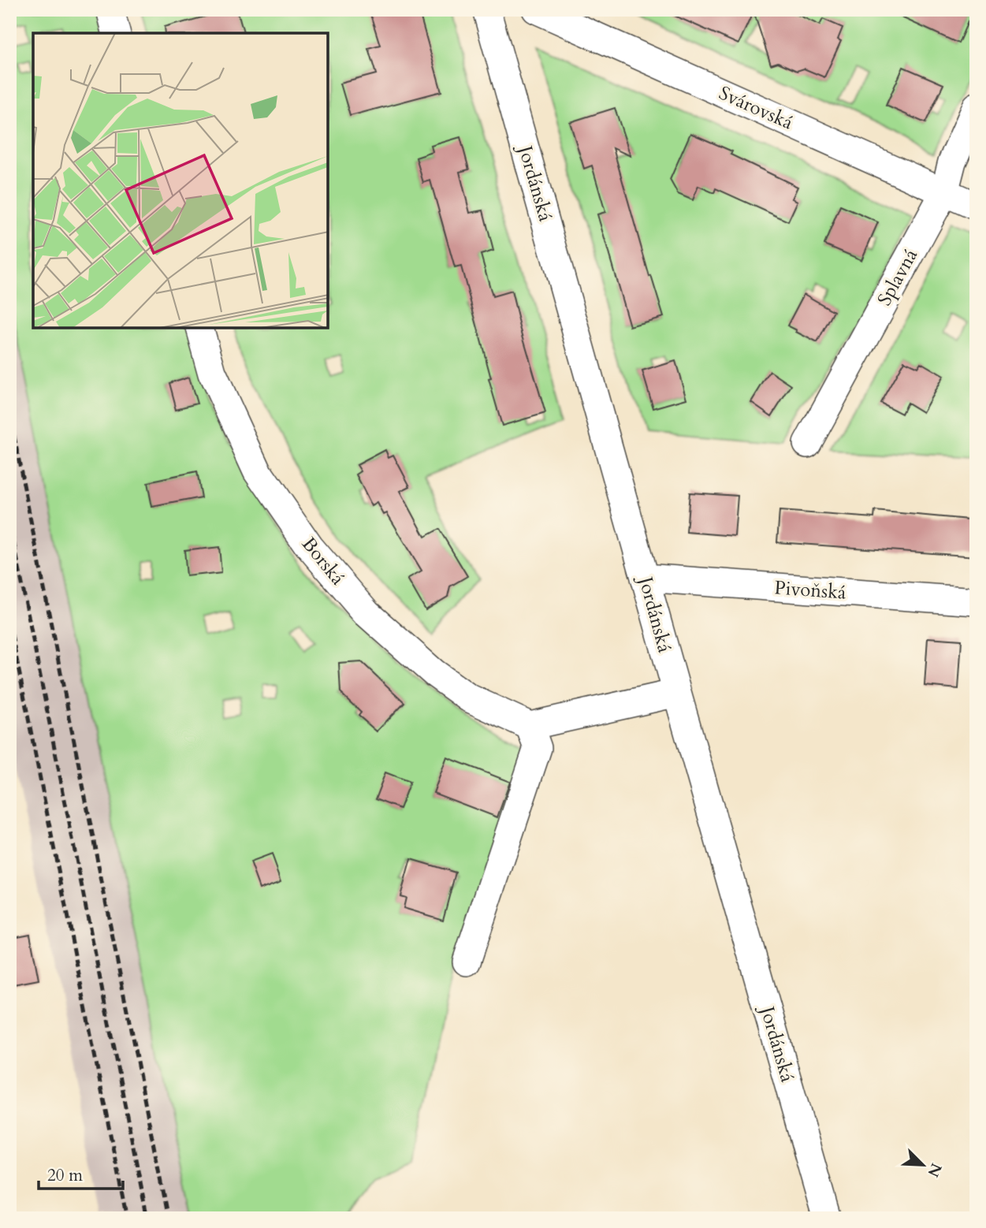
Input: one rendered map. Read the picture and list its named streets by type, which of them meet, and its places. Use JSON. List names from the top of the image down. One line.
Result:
{"streets":{"street":["Svárovská","Jordánská","Splavná","Borská","Pivoňská"]},"crossings":[["Svárovská","Splavná"],["Jordánská","Pivoňská"]],"scale_bar":"20 m","north":"bottom right"}
